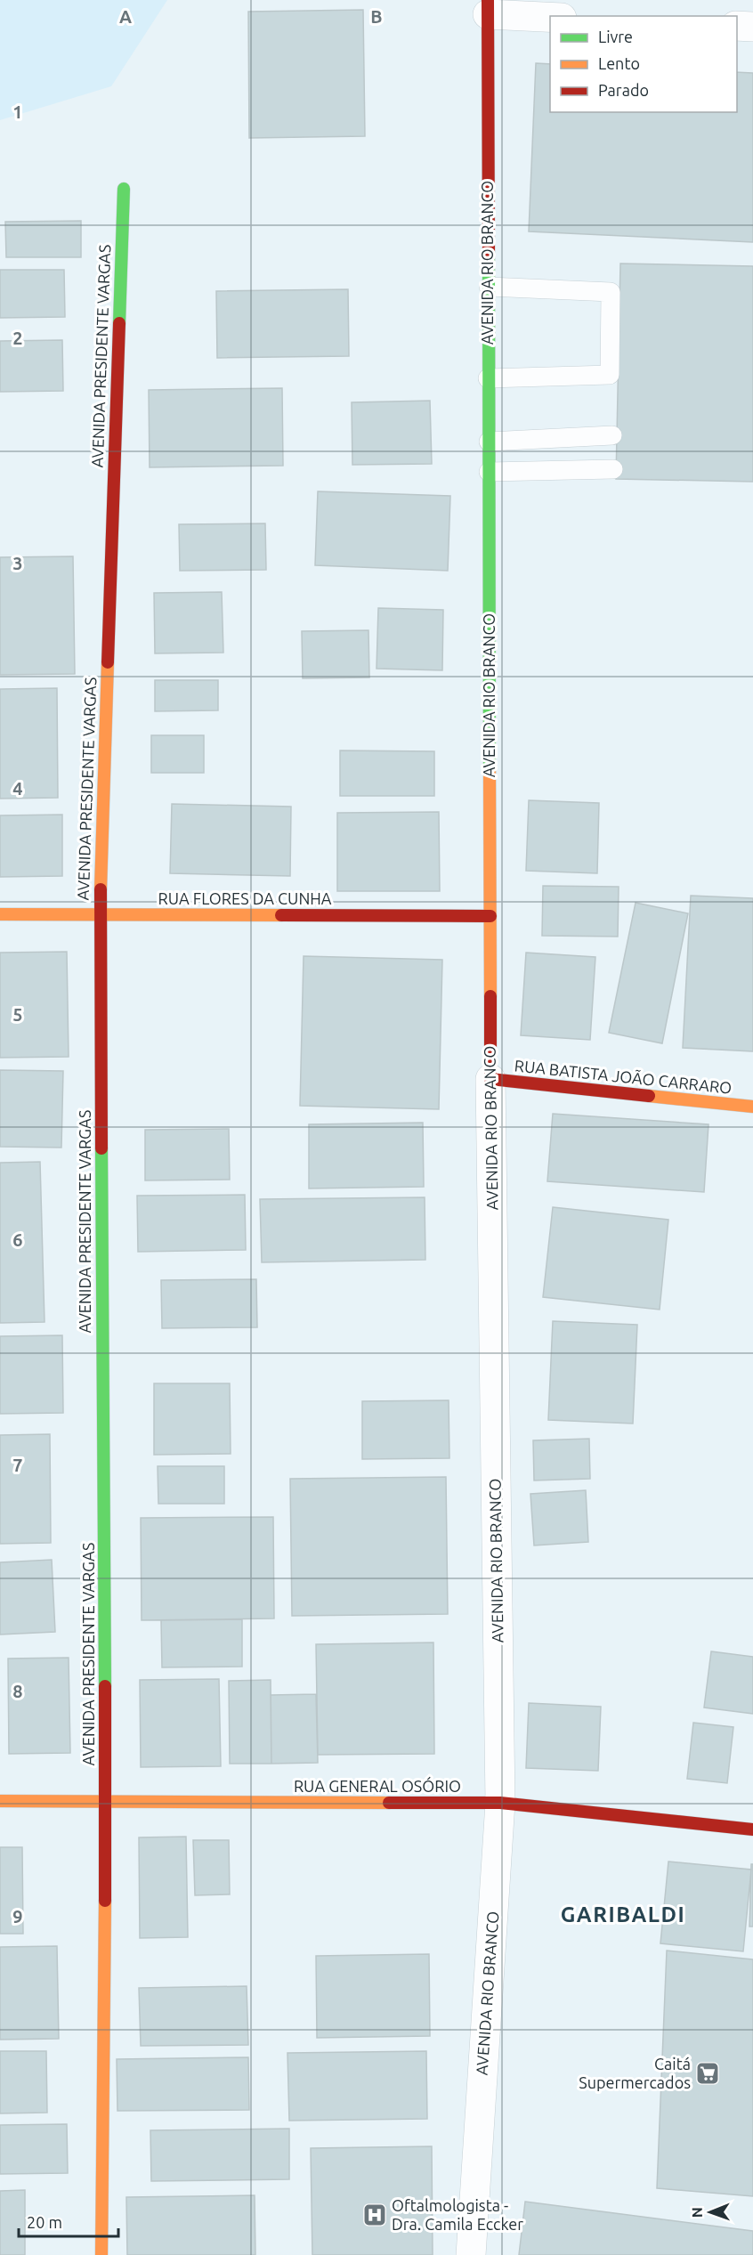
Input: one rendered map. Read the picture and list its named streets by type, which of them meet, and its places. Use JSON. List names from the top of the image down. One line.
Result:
{"streets":{"street":["AVENIDA RIO BRANCO","AVENIDA PRESIDENTE VARGAS","RUA FLORES DA CUNHA","RUA BATISTA JOÃO CARRARO","RUA GENERAL OSÓRIO"]},"crossings":[["AVENIDA RIO BRANCO","RUA FLORES DA CUNHA"],["AVENIDA RIO BRANCO","RUA BATISTA JOÃO CARRARO"],["AVENIDA RIO BRANCO","RUA GENERAL OSÓRIO"],["AVENIDA PRESIDENTE VARGAS","RUA FLORES DA CUNHA"],["AVENIDA PRESIDENTE VARGAS","RUA GENERAL OSÓRIO"]],"districts":["GARIBALDI"],"places":{"supermarket":["Caitá Supermercados"],"hospital":["Oftalmologista - Dra. Camila Eccker"]},"legend":["Livre","Lento","Parado"],"scale_bar":"20 m","north":"left","grid":{"columns":["A","B"],"rows":["1","2","3","4","5","6","7","8","9"]}}
